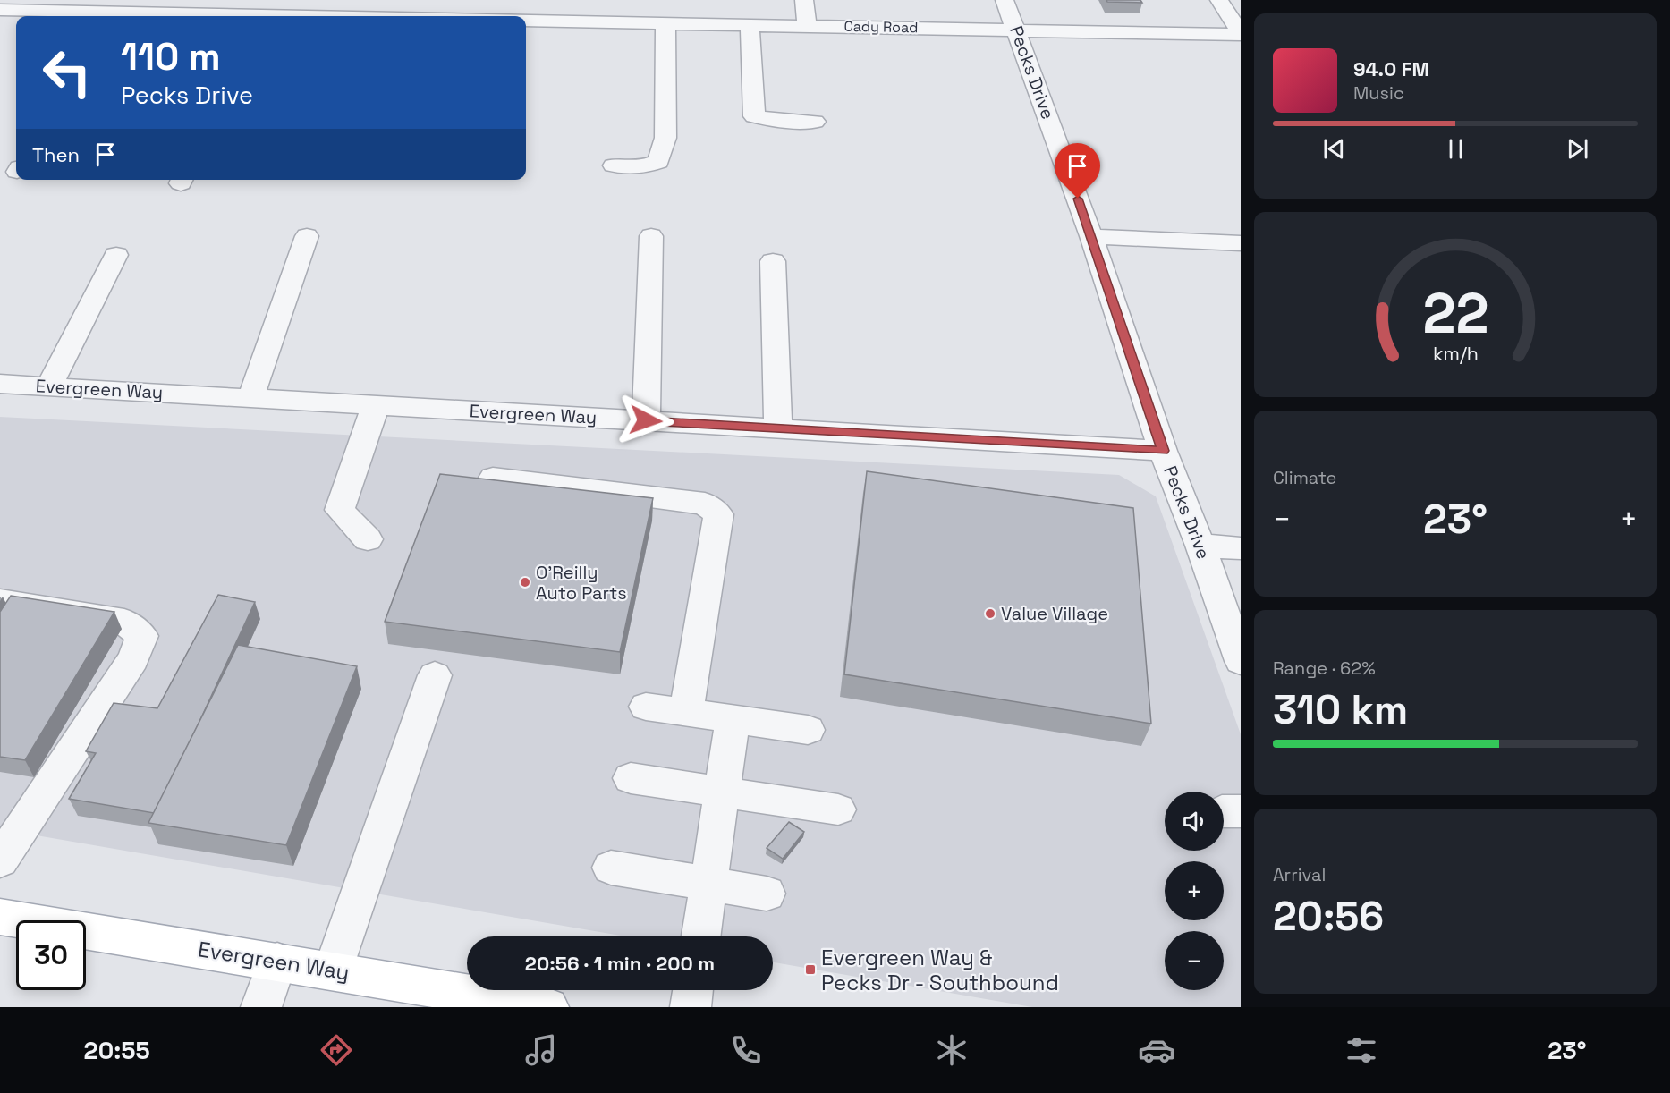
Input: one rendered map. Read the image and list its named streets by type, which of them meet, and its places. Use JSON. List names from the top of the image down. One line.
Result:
{"streets":{"main road":["Evergreen Way"],"street":["Cady Road","Pecks Drive"]},"crossings":[["Cady Road","Pecks Drive"],["Pecks Drive","Evergreen Way"]],"places":{"other":["O'Reilly Auto Parts","Value Village"],"transit":["Evergreen Way & Pecks Dr - Southbound"]},"page":{"turn":["110 m","Pecks Drive"],"song":["94.0 FM","Music"],"then":"Then","tile":["Climate",["Range · 62%","310 km"],["Arrival","20:56"]],"heat":["−","23°","+"],"map_buttons":["+","−"],"limit":"30","trip":"20:56 · 1 min · 200 m","tabs":["20:55","23°"],"gauge":["22","km/h"]}}
